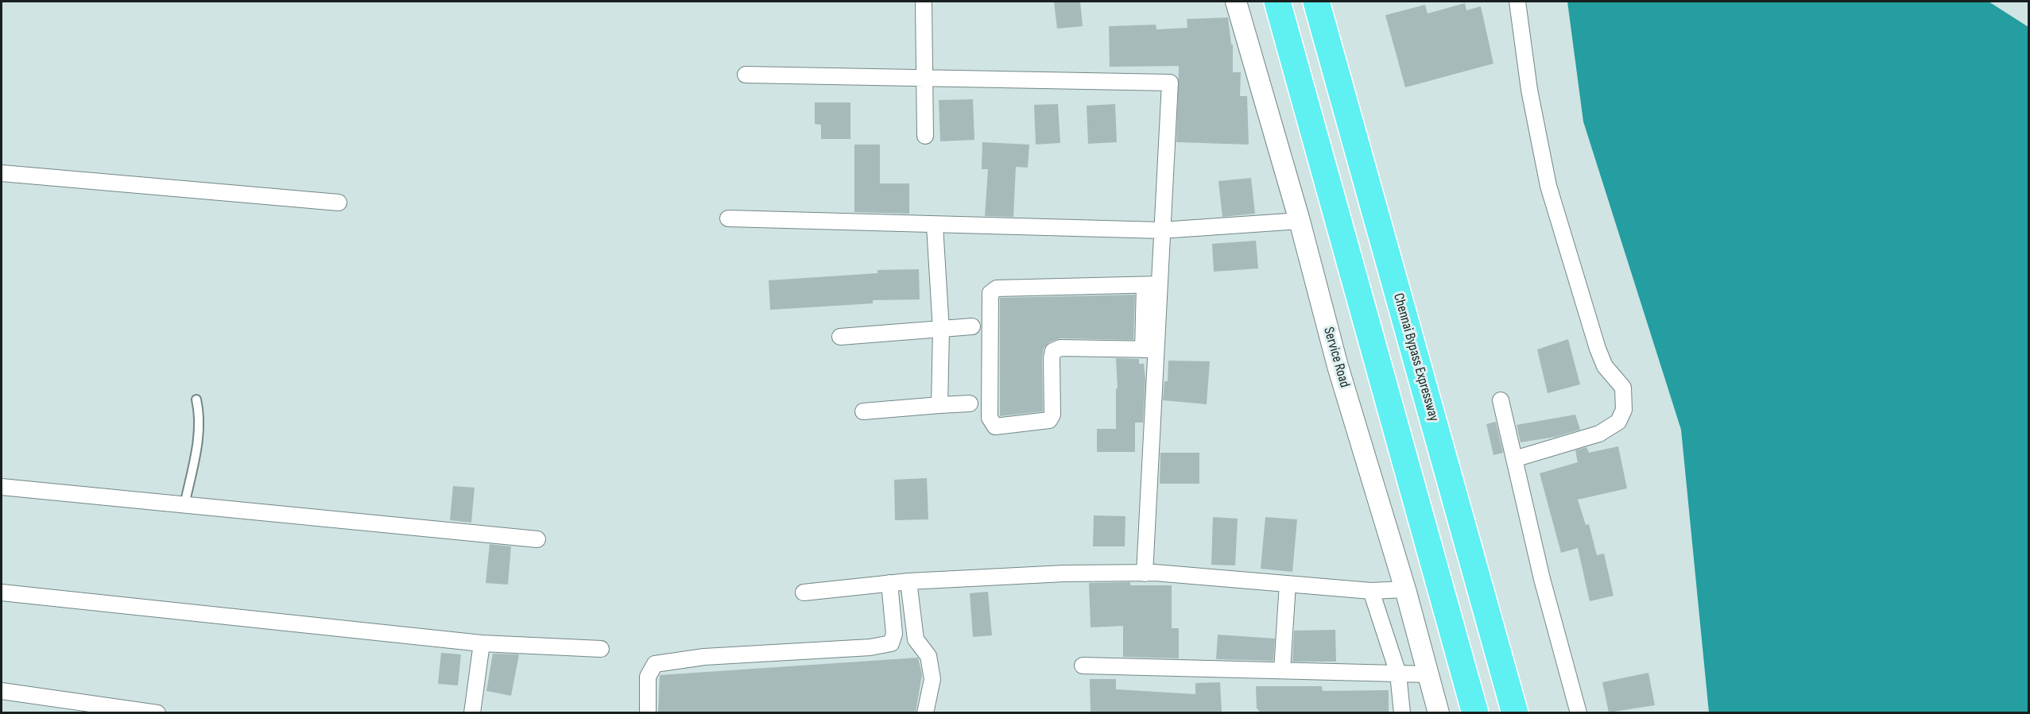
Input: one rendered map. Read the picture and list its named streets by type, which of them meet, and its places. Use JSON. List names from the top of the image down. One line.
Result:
{"streets":{"highway":["Chennai Bypass Expressway"],"street":["Service Road"]}}
